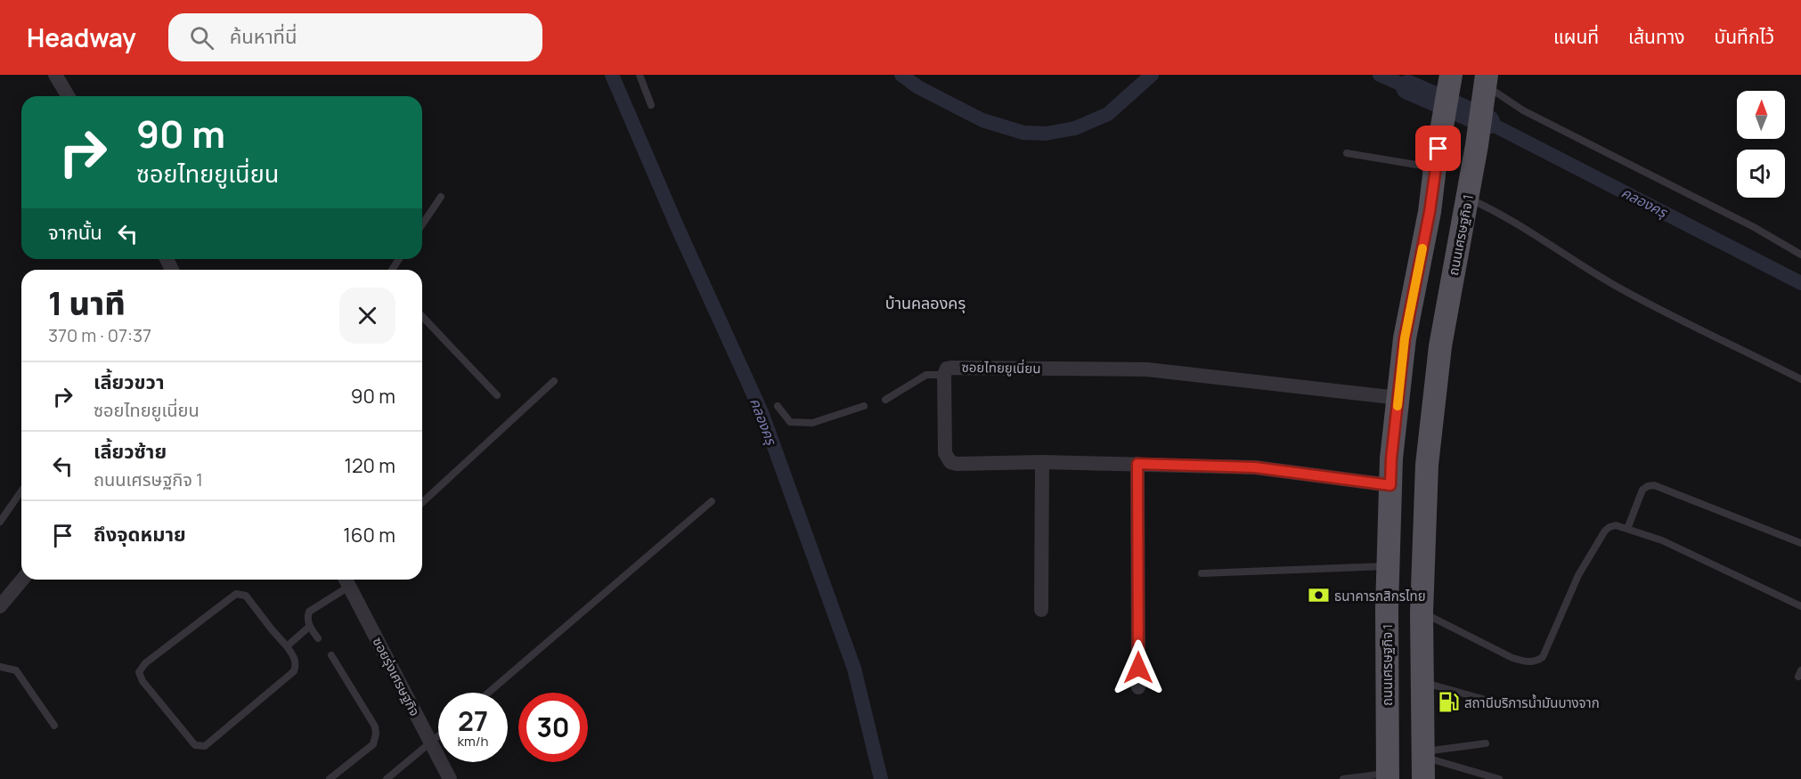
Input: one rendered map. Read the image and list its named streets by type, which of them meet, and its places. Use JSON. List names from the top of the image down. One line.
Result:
{"streets":{"main road":["ถนนเศรษฐกิจ 1"],"street":["ซอยไทยยูเนี่ยน","ซอยรุ่งเศรษฐกิจ"]},"crossings":[["ถนนเศรษฐกิจ 1","ซอยไทยยูเนี่ยน"]],"districts":["บ้านคลองครุ"],"water":["คลองครุ"],"places":{"bank":["ธนาคารกสิกรไทย"],"fuel station":["สถานีบริการน้ำมันบางจาก"]},"north":"top","page":{"header":"Headway","search":"ค้นหาที่นี่","nav":["แผนที่","เส้นทาง","บันทึกไว้"],"turn":["90 m","ซอยไทยยูเนี่ยน"],"then":"จากนั้น","heading":["1 นาที","370 m · 07:37"],"list":[{"name":"เลี้ยวขวา","note":"ซอยไทยยูเนี่ยน","value":"90 m"},{"name":"เลี้ยวซ้าย","note":"ถนนเศรษฐกิจ 1","value":"120 m"},{"name":"ถึงจุดหมาย","value":"160 m"}],"speed":"27 km/h","limit":"30"}}
